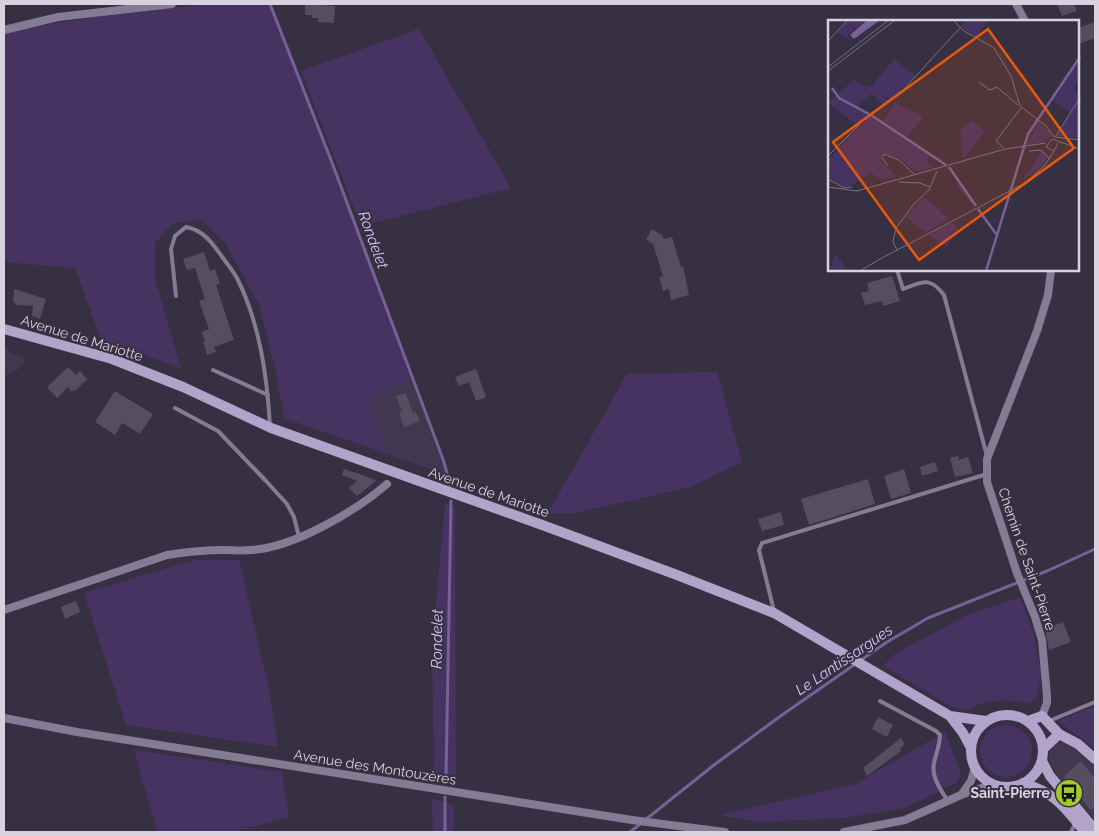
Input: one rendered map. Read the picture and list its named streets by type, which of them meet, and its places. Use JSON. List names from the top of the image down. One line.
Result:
{"streets":{"main road":["Avenue de Mariotte"],"street":["Chemin de Saint-Pierre","Avenue des Montouzères"]},"water":["Rondelet","Le Lantissargues"],"places":{"bus stop":["Saint-Pierre"]}}
